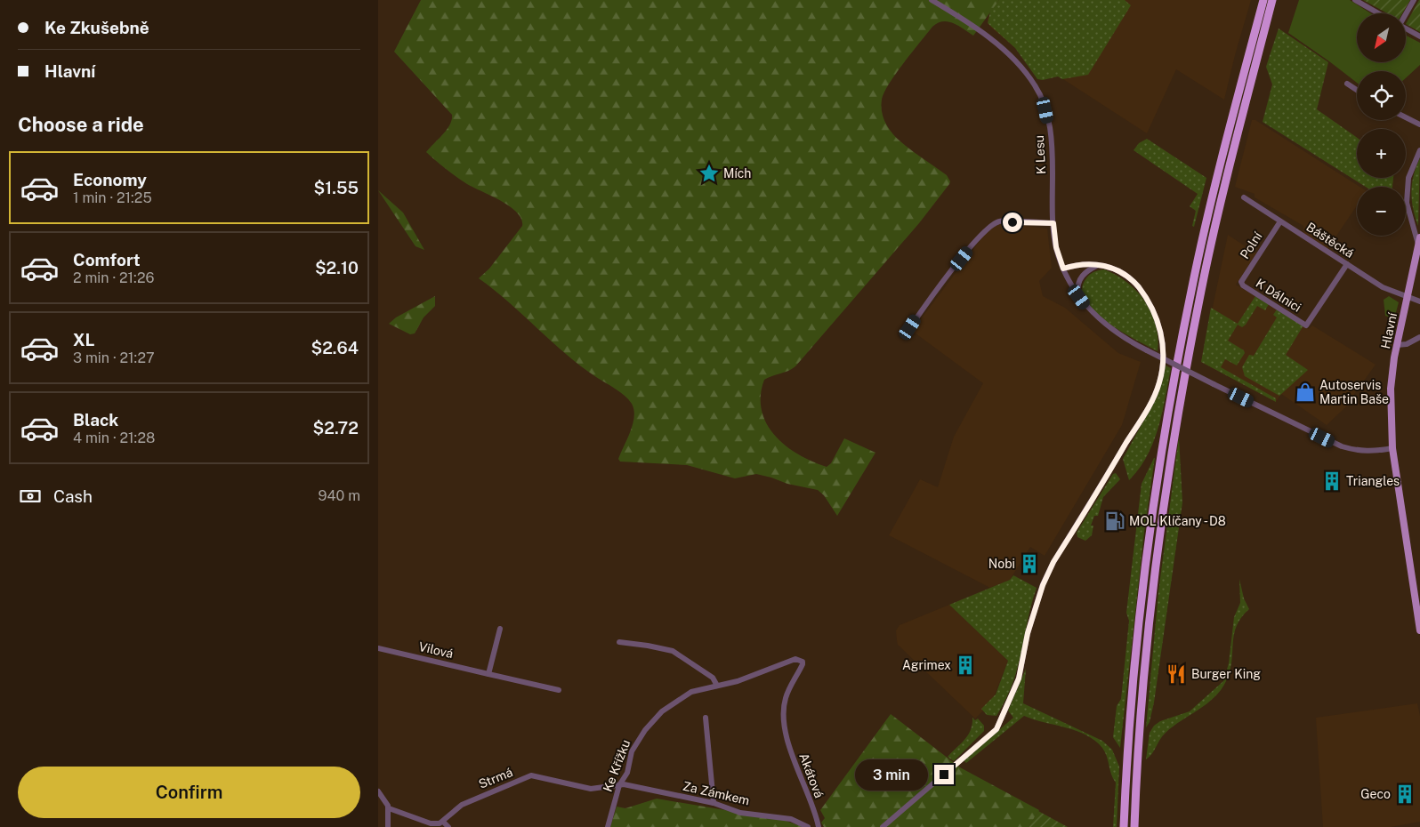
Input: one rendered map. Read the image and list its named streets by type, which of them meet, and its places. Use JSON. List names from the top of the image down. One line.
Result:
{"streets":{"main road":["Hlavní"],"street":["K Lesu","Báštěcká","Polní","K Dálnici","Vilová","Ke Křížku","Akátová","Strmá","Za Zámkem"]},"crossings":[["K Lesu","Hlavní"],["Báštěcká","Polní"],["Báštěcká","K Dálnici"],["Báštěcká","Hlavní"],["Polní","K Dálnici"],["Ke Křížku","Akátová"],["Ke Křížku","Strmá"],["Ke Křížku","Za Zámkem"],["Strmá","Za Zámkem"]],"places":{"place":["Mích"],"shop":["Autoservis Martin Baše"],"building":["Triangles","Nobi","Agrimex","Geco"],"fuel station":["MOL Klíčany - D8"],"restaurant":["Burger King"]},"north":"bottom left","page":{"banner":["Ke Zkušebně","Hlavní"],"map_buttons":["+","−"],"heading":"Choose a ride","list":[{"name":"Economy","note":"1 min · 21:25","value":"$1.55"},{"name":"Comfort","note":"2 min · 21:26","value":"$2.10"},{"name":"XL","note":"3 min · 21:27","value":"$2.64"},{"name":"Black","note":"4 min · 21:28","value":"$2.72"}],"pay":["Cash","940 m"],"buttons":"Confirm","bubble":"3 min"}}
